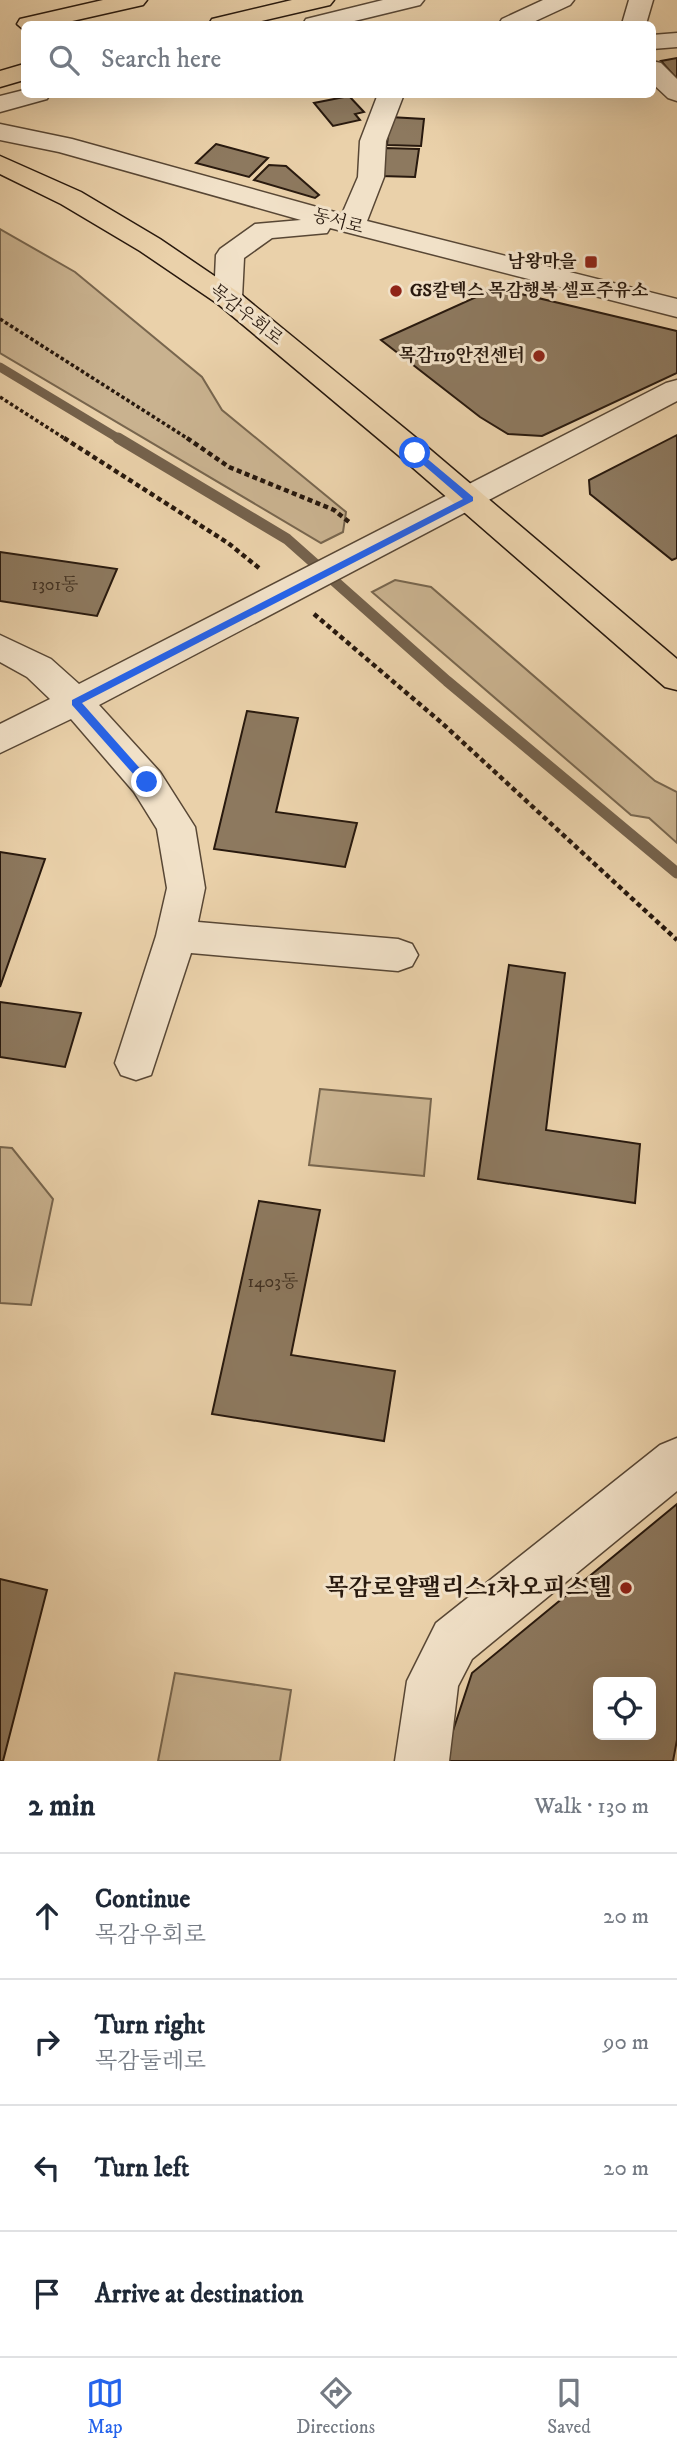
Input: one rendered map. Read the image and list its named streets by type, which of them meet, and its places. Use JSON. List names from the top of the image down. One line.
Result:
{"streets":{"main road":["목감우회로"],"street":["동서로"]},"places":{"transit":["남왕마을"],"other":["GS칼텍스 목감행복 셀프주유소","목감119안전센터","목감로얄팰리스1차오피스텔"]},"house_numbers":["1301동","1403동"],"page":{"search":"Search here","heading":["2 min","Walk · 130 m"],"list":[["Continue","목감우회로","20 m"],["Turn right","목감둘레로","90 m"],["Turn left","20 m"],"Arrive at destination"],"nav":["Map","Directions","Saved"]}}
